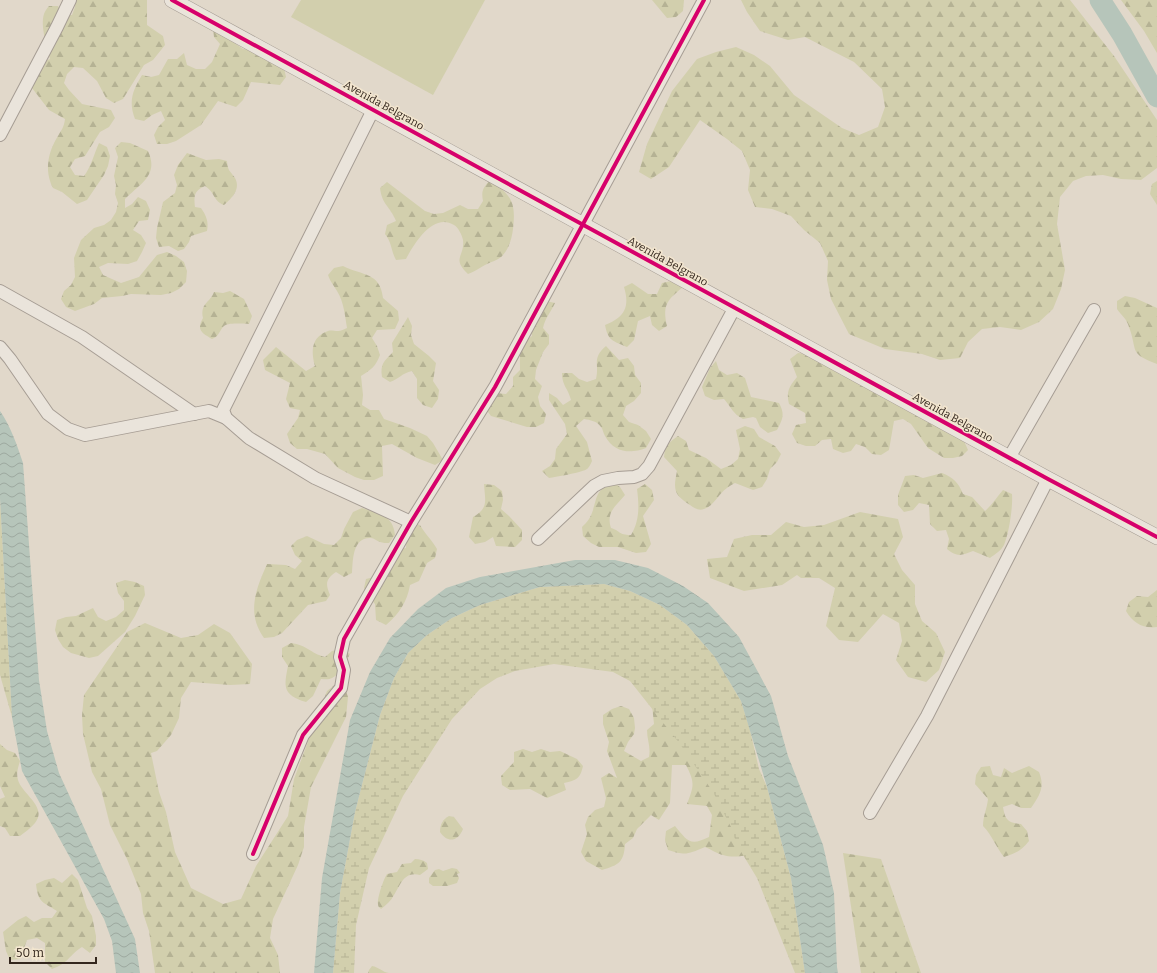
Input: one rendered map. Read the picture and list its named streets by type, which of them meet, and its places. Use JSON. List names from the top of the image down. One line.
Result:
{"streets":{"street":["Avenida Belgrano"]},"scale_bar":"50 m"}
